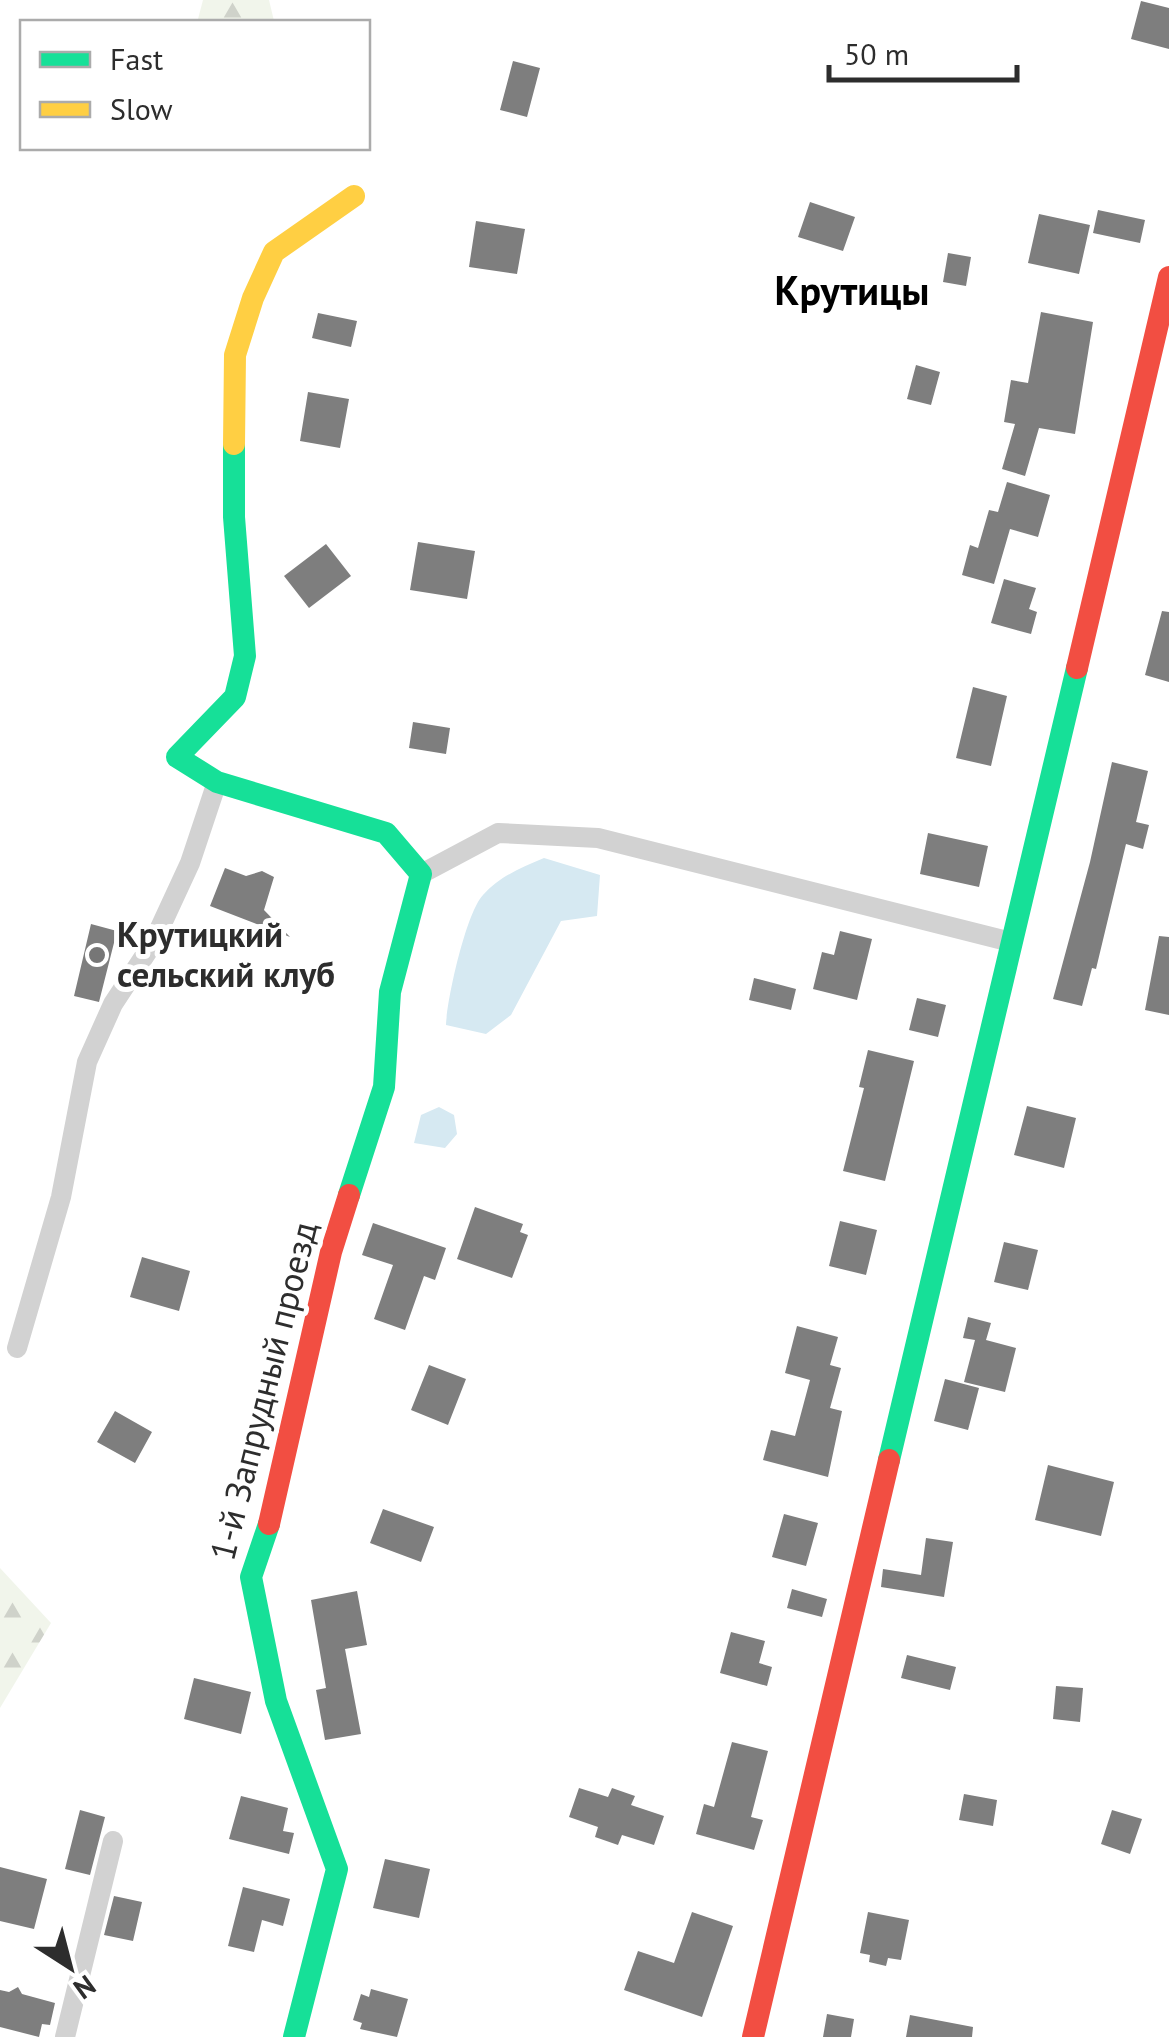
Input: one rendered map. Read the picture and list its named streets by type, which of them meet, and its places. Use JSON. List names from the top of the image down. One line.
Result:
{"streets":{"street":["1-й Запрудный проезд"]},"districts":["Крутицы"],"places":["Крутицкий сельский клуб"],"legend":["Fast","Slow"],"scale_bar":"50 m","north":"bottom right"}
